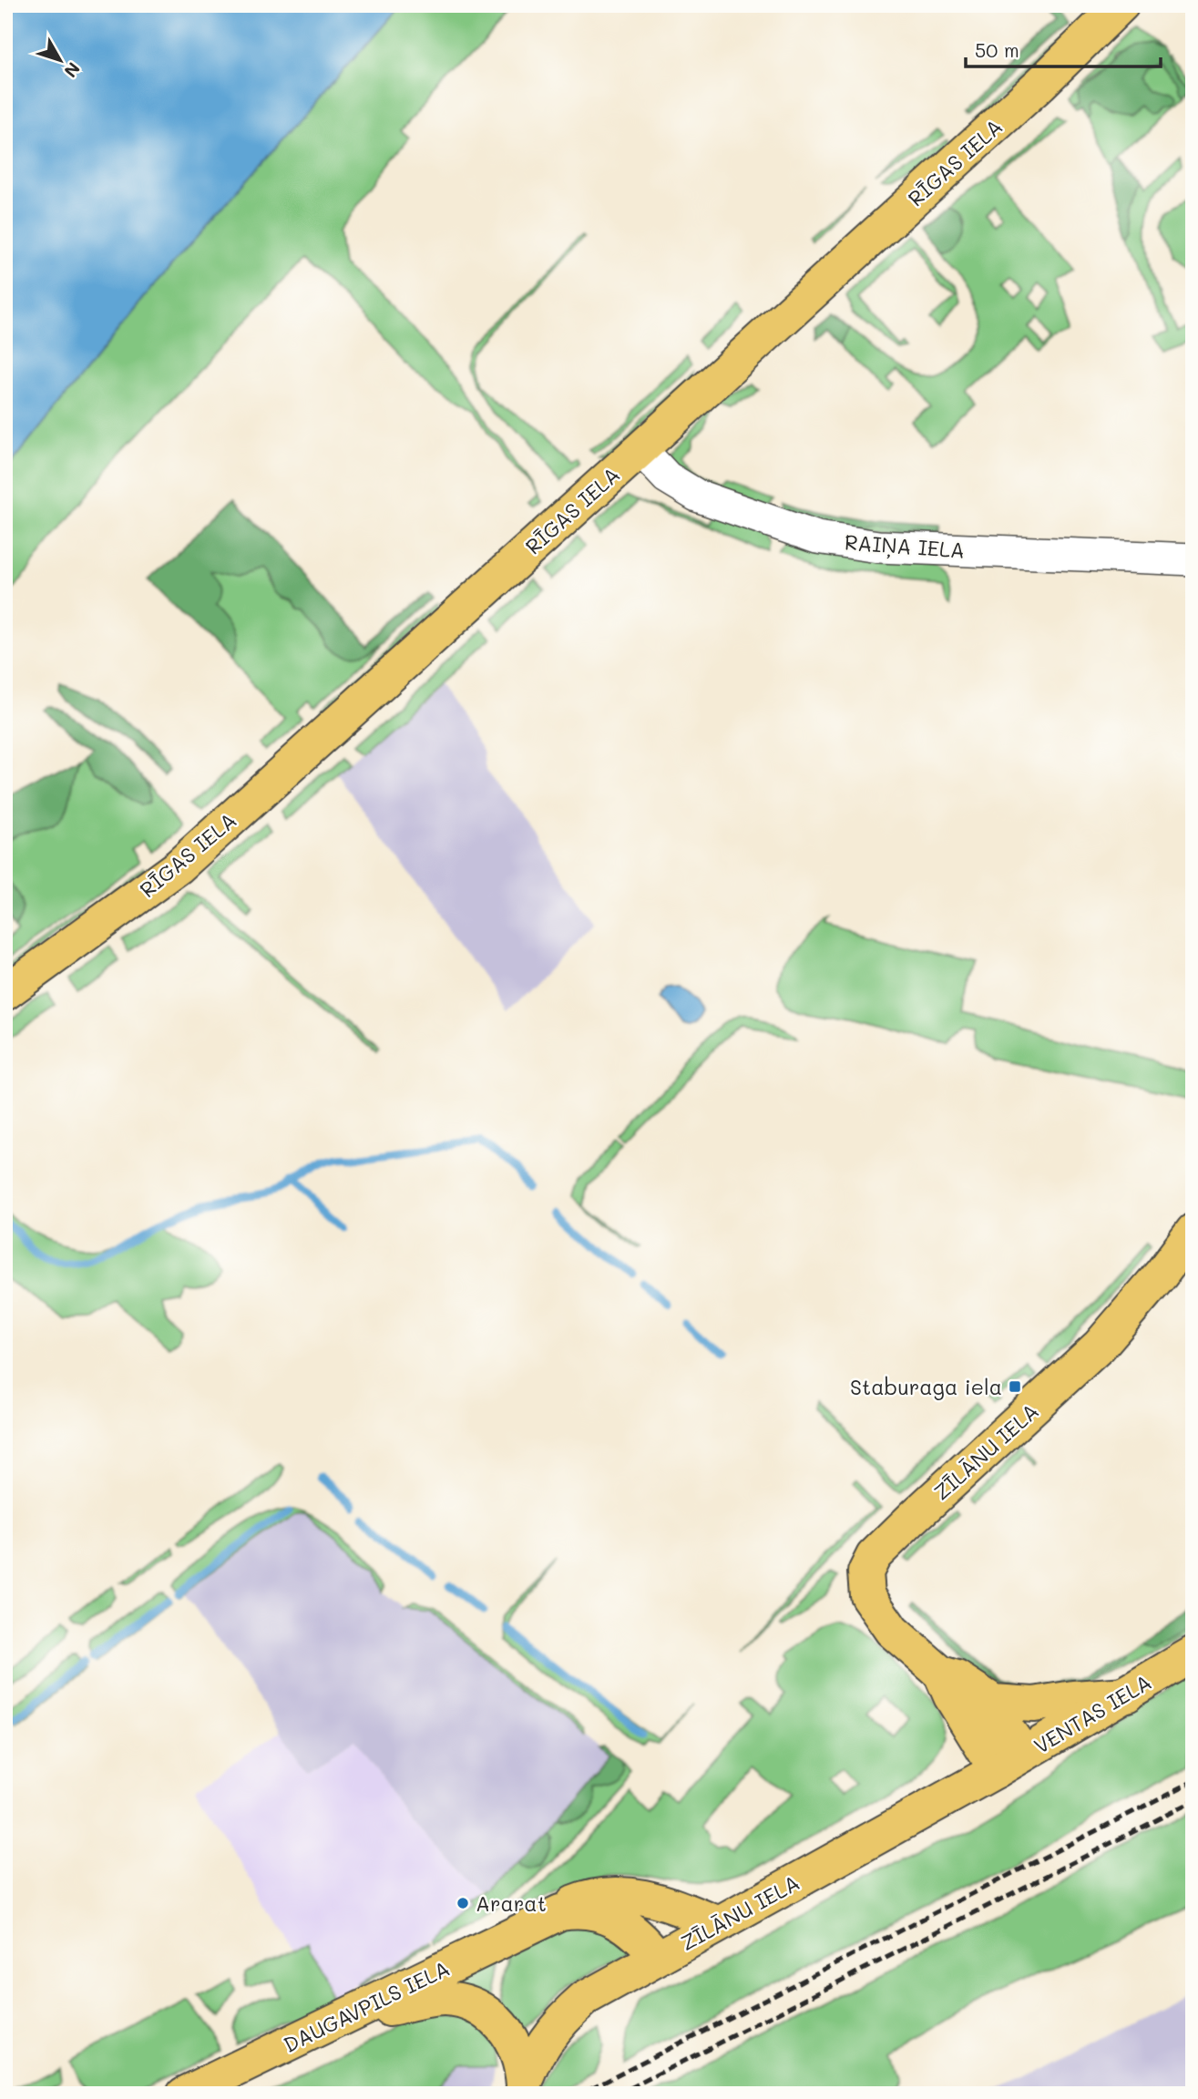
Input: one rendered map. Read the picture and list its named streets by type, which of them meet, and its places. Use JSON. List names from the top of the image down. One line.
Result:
{"streets":{"main road":["RĪGAS IELA","ZĪLĀNU IELA","VENTAS IELA","DAUGAVPILS IELA"],"street":["RAIŅA IELA"]},"crossings":[["RĪGAS IELA","RAIŅA IELA"],["ZĪLĀNU IELA","VENTAS IELA"],["ZĪLĀNU IELA","DAUGAVPILS IELA"]],"places":{"transit":["Staburaga iela"],"other":["Ararat"]},"scale_bar":"50 m","north":"bottom right"}
